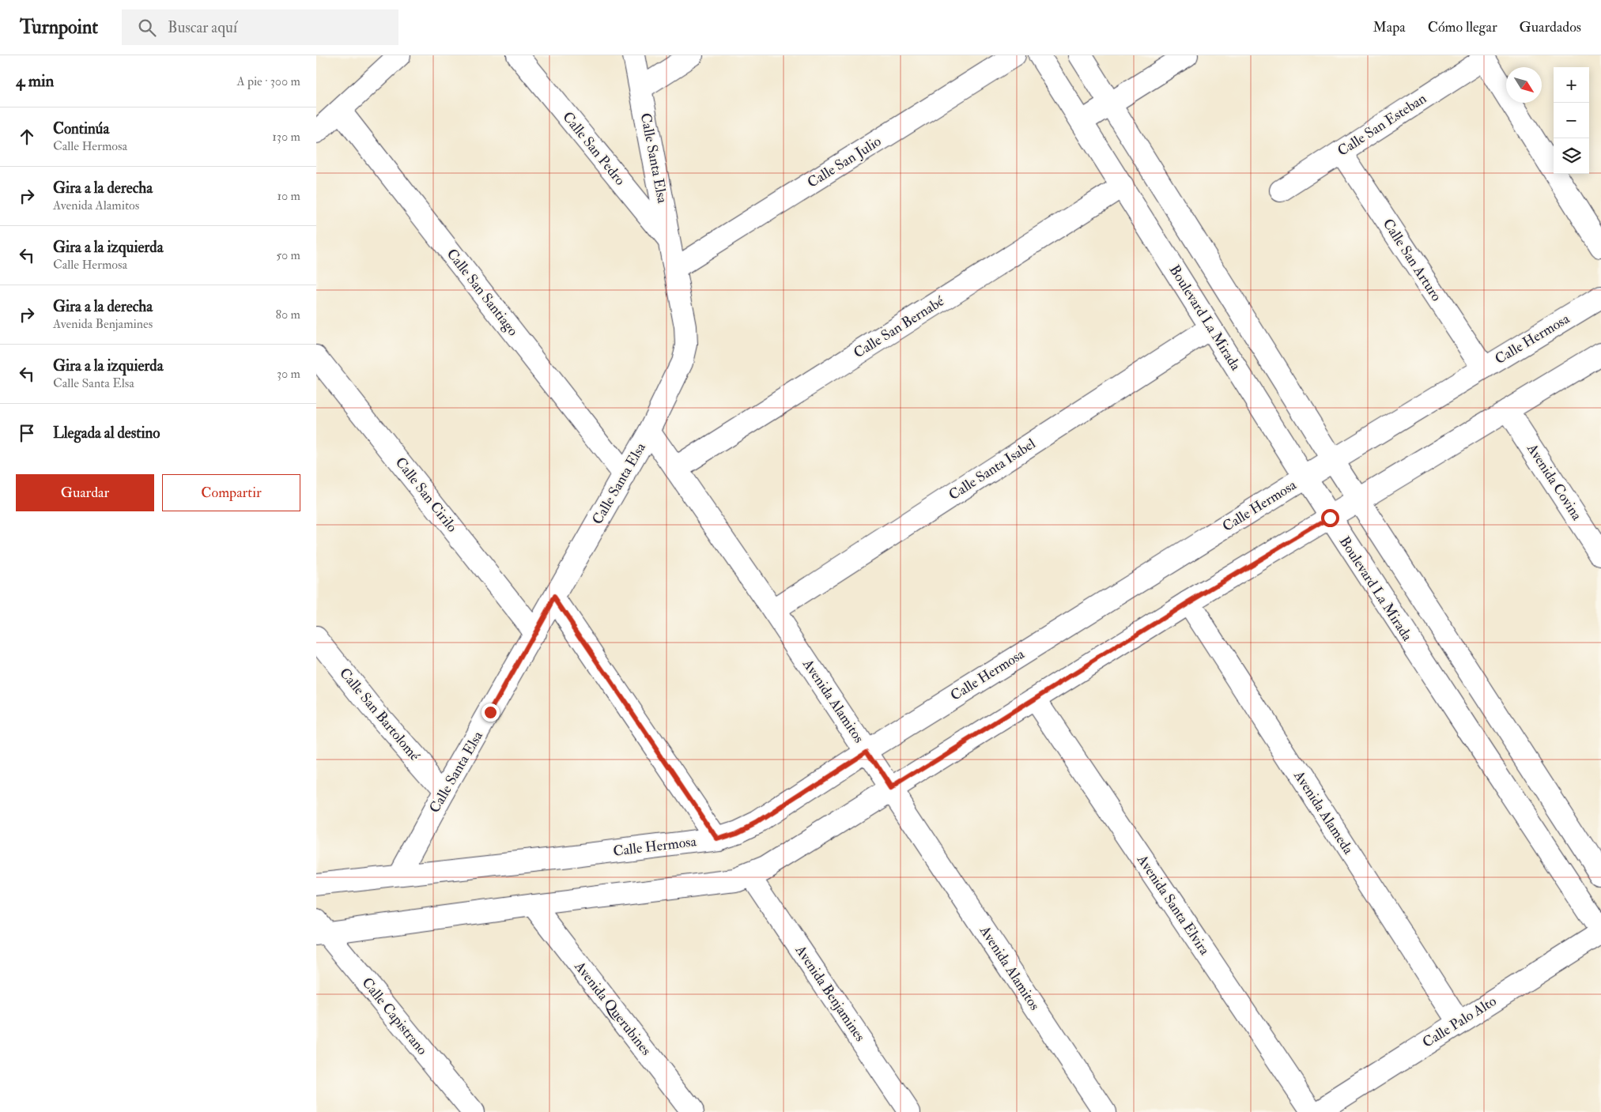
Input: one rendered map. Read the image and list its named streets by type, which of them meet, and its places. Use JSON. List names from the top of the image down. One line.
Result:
{"streets":{"street":["Calle San Esteban","Calle San Pedro","Calle Santa Elsa","Calle San Julio","Calle San Arturo","Calle San Santiago","Boulevard La Mirada","Calle San Bernabé","Calle Hermosa","Calle Santa Isabel","Avenida Covina","Calle San Cirilo","Avenida Alamitos","Calle San Bartolomé","Avenida Alameda","Avenida Santa Elvira","Avenida Benjamines","Avenida Querubines","Calle Capistrano","Calle Palo Alto"]},"crossings":[["Calle San Esteban","Calle San Arturo"],["Calle San Pedro","Calle Santa Elsa"],["Calle Santa Elsa","Calle San Julio"],["Calle Santa Elsa","Calle San Santiago"],["Calle Santa Elsa","Calle Hermosa"],["Calle Santa Elsa","Calle San Cirilo"],["Calle Santa Elsa","Avenida Alamitos"],["Calle Santa Elsa","Calle San Bartolomé"],["Calle San Arturo","Calle Hermosa"],["Boulevard La Mirada","Calle San Bernabé"],["Boulevard La Mirada","Calle Hermosa"],["Boulevard La Mirada","Calle Santa Isabel"],["Boulevard La Mirada","Calle Palo Alto"],["Calle San Bernabé","Avenida Alamitos"],["Calle Hermosa","Avenida Alamitos"],["Calle Santa Isabel","Avenida Alamitos"],["Avenida Alameda","Calle Palo Alto"]],"north":"bottom right","page":{"header":"Turnpoint","search":"Buscar aquí","nav":["Mapa","Cómo llegar","Guardados"],"heading":["4 min","A pie · 300 m"],"map_buttons":["+","−"],"list":[["Continúa","Calle Hermosa","130 m"],["Gira a la derecha","Avenida Alamitos","10 m"],["Gira a la izquierda","Calle Hermosa","50 m"],["Gira a la derecha","Avenida Benjamines","80 m"],["Gira a la izquierda","Calle Santa Elsa","30 m"],"Llegada al destino"],"buttons":["Guardar","Compartir"]}}
